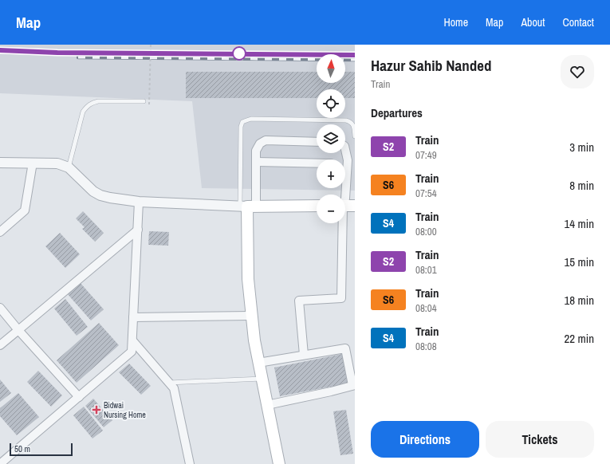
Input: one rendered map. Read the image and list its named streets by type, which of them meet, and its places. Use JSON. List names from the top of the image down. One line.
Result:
{"places":{"health":["Bidwai Nursing Home"]},"scale_bar":"50 m","north":"top","page":{"header":"Map","nav":["Home","Map","About","Contact"],"heading":[["Hazur Sahib Nanded","Train"],"Departures"],"map_buttons":["+","−"],"list":[{"mark":"S2","name":"Train","note":"07:49","value":"3 min"},{"mark":"S6","name":"Train","note":"07:54","value":"8 min"},{"mark":"S4","name":"Train","note":"08:00","value":"14 min"},{"mark":"S2","name":"Train","note":"08:01","value":"15 min"},{"mark":"S6","name":"Train","note":"08:04","value":"18 min"},{"mark":"S4","name":"Train","note":"08:08","value":"22 min"}],"buttons":["Directions","Tickets"],"scale":"50 m"}}
